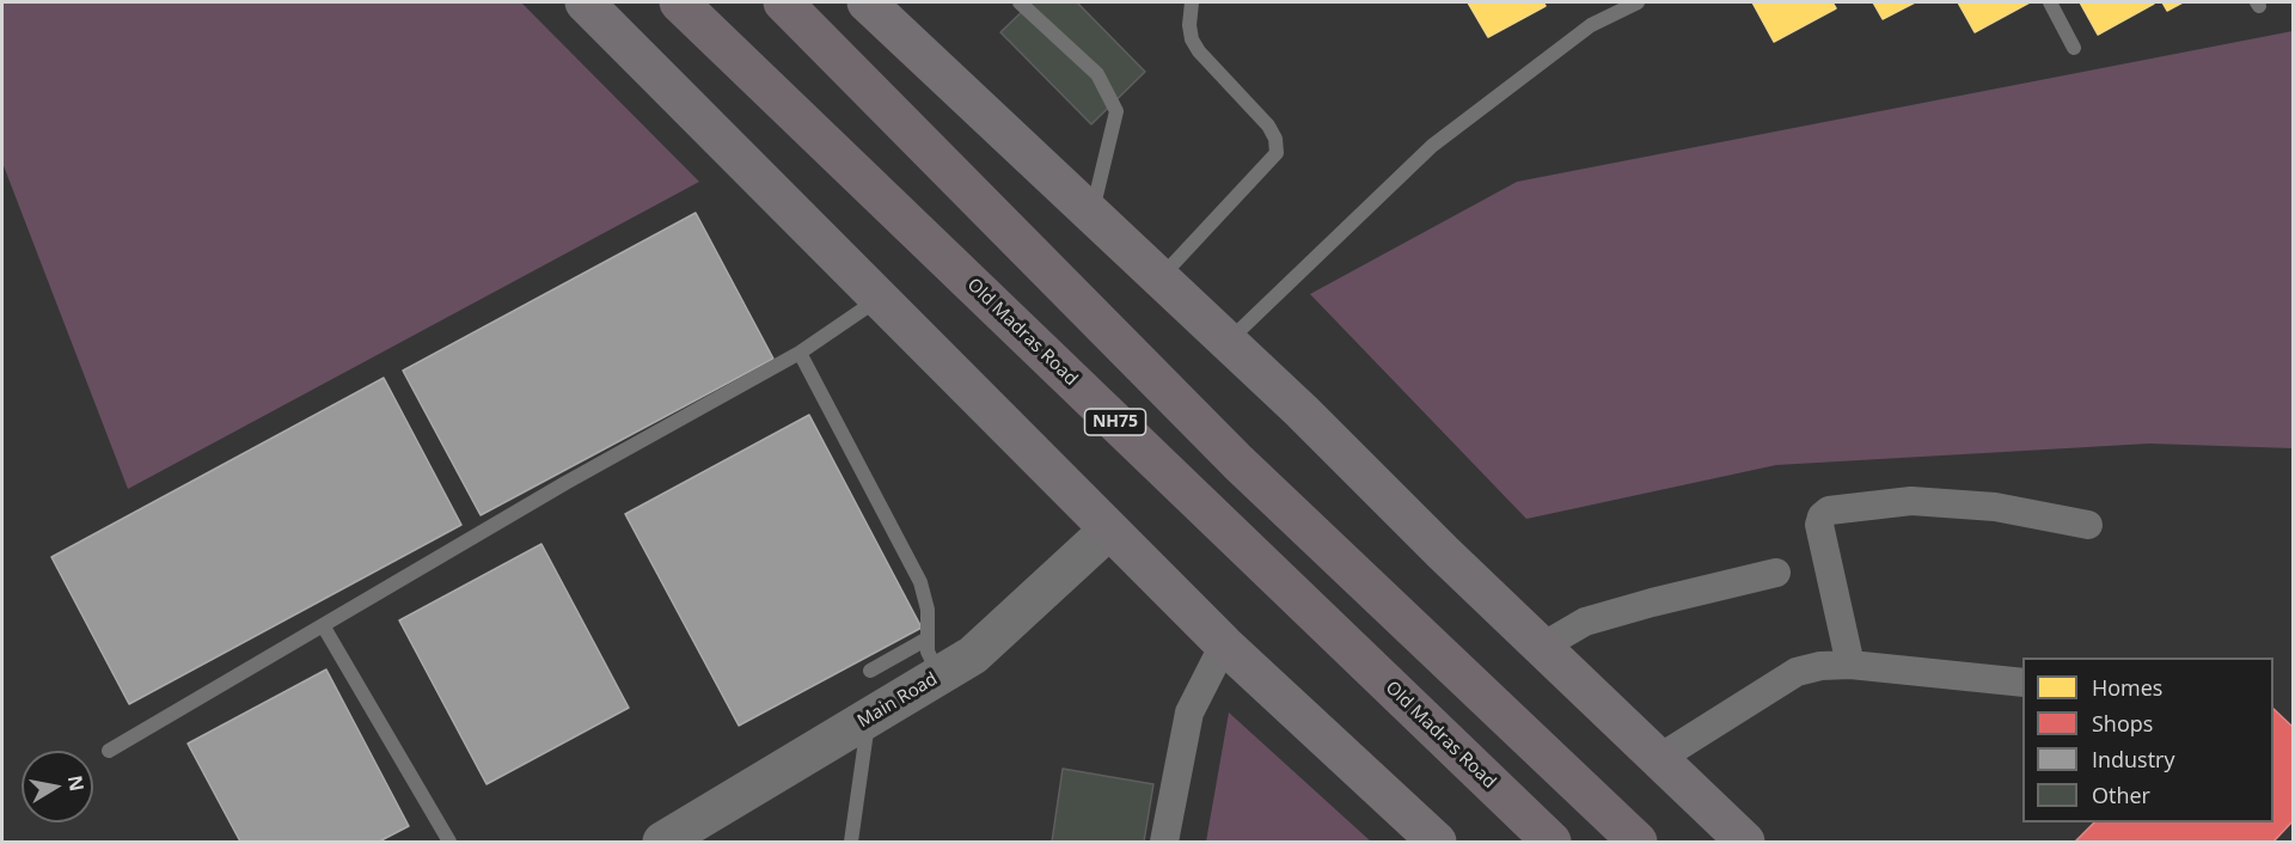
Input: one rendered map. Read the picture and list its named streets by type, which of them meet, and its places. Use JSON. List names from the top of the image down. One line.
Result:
{"streets":{"highway":["Old Madras Road","NH75"],"street":["Main Road"]},"legend":["Homes","Shops","Industry","Other"],"north":"right"}
